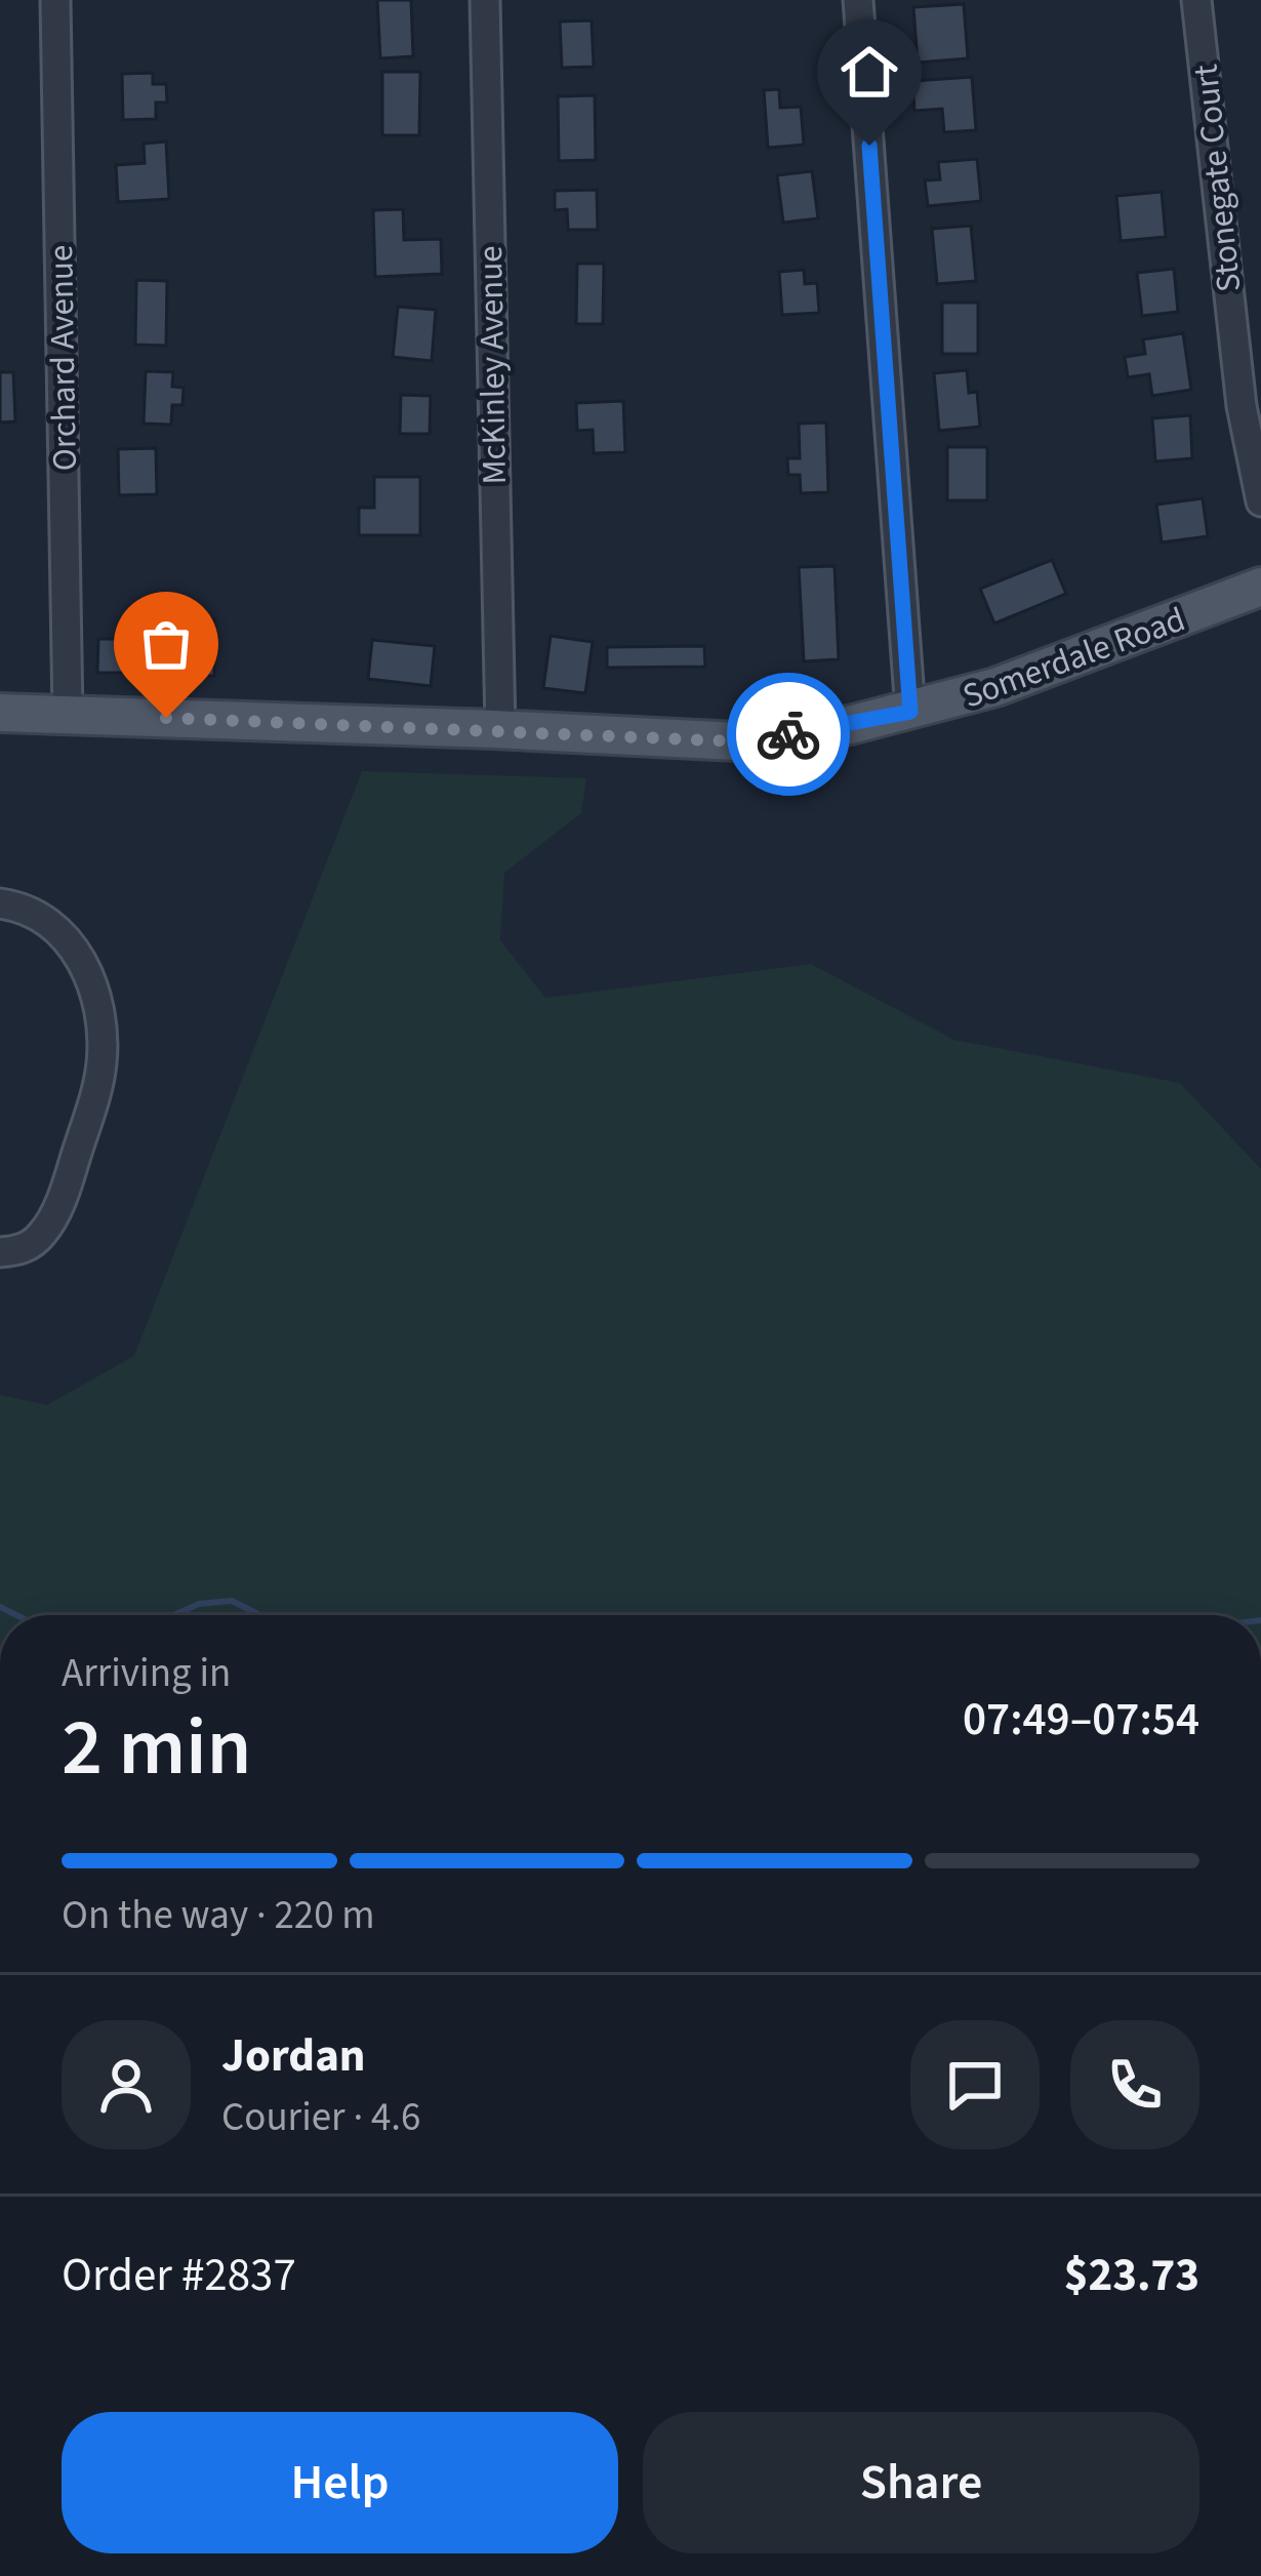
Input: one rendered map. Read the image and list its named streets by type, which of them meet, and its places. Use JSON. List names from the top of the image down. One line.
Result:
{"streets":{"main road":["Somerdale Road"],"street":["Stonegate Court","Orchard Avenue","McKinley Avenue"]},"crossings":[["Orchard Avenue","Somerdale Road"],["McKinley Avenue","Somerdale Road"]],"page":{"heading":["2 min","Arriving in","07:49–07:54"],"panel":["Jordan","Courier · 4.6","Order #2837","$23.73"],"bar":"On the way · 220 m","buttons":["Help","Share"]}}
